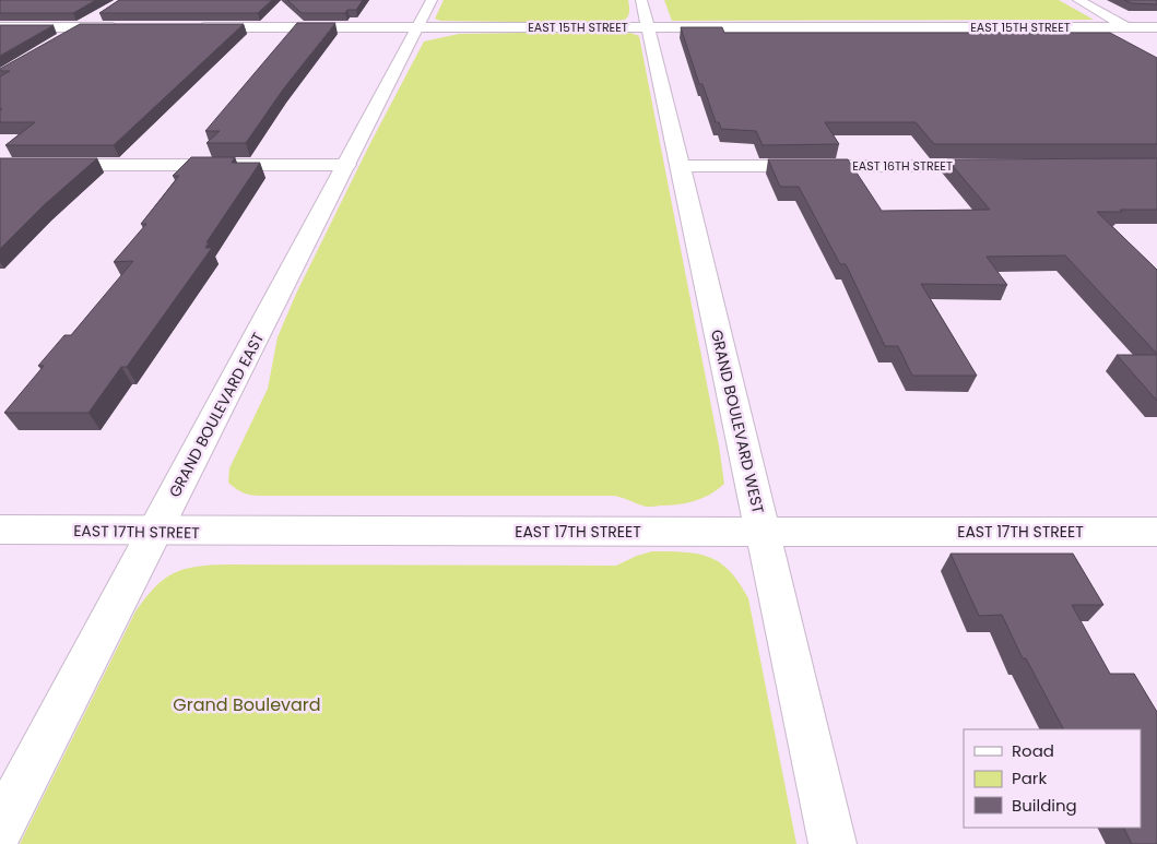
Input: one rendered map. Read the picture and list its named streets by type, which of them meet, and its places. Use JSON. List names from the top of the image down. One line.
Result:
{"streets":{"street":["EAST 15TH STREET","EAST 16TH STREET","GRAND BOULEVARD EAST","GRAND BOULEVARD WEST","EAST 17TH STREET"]},"crossings":[["EAST 15TH STREET","GRAND BOULEVARD EAST"],["EAST 15TH STREET","GRAND BOULEVARD WEST"],["EAST 16TH STREET","GRAND BOULEVARD WEST"],["GRAND BOULEVARD EAST","EAST 17TH STREET"],["GRAND BOULEVARD WEST","EAST 17TH STREET"]],"parks":["Grand Boulevard"],"legend":["Road","Park","Building"]}
